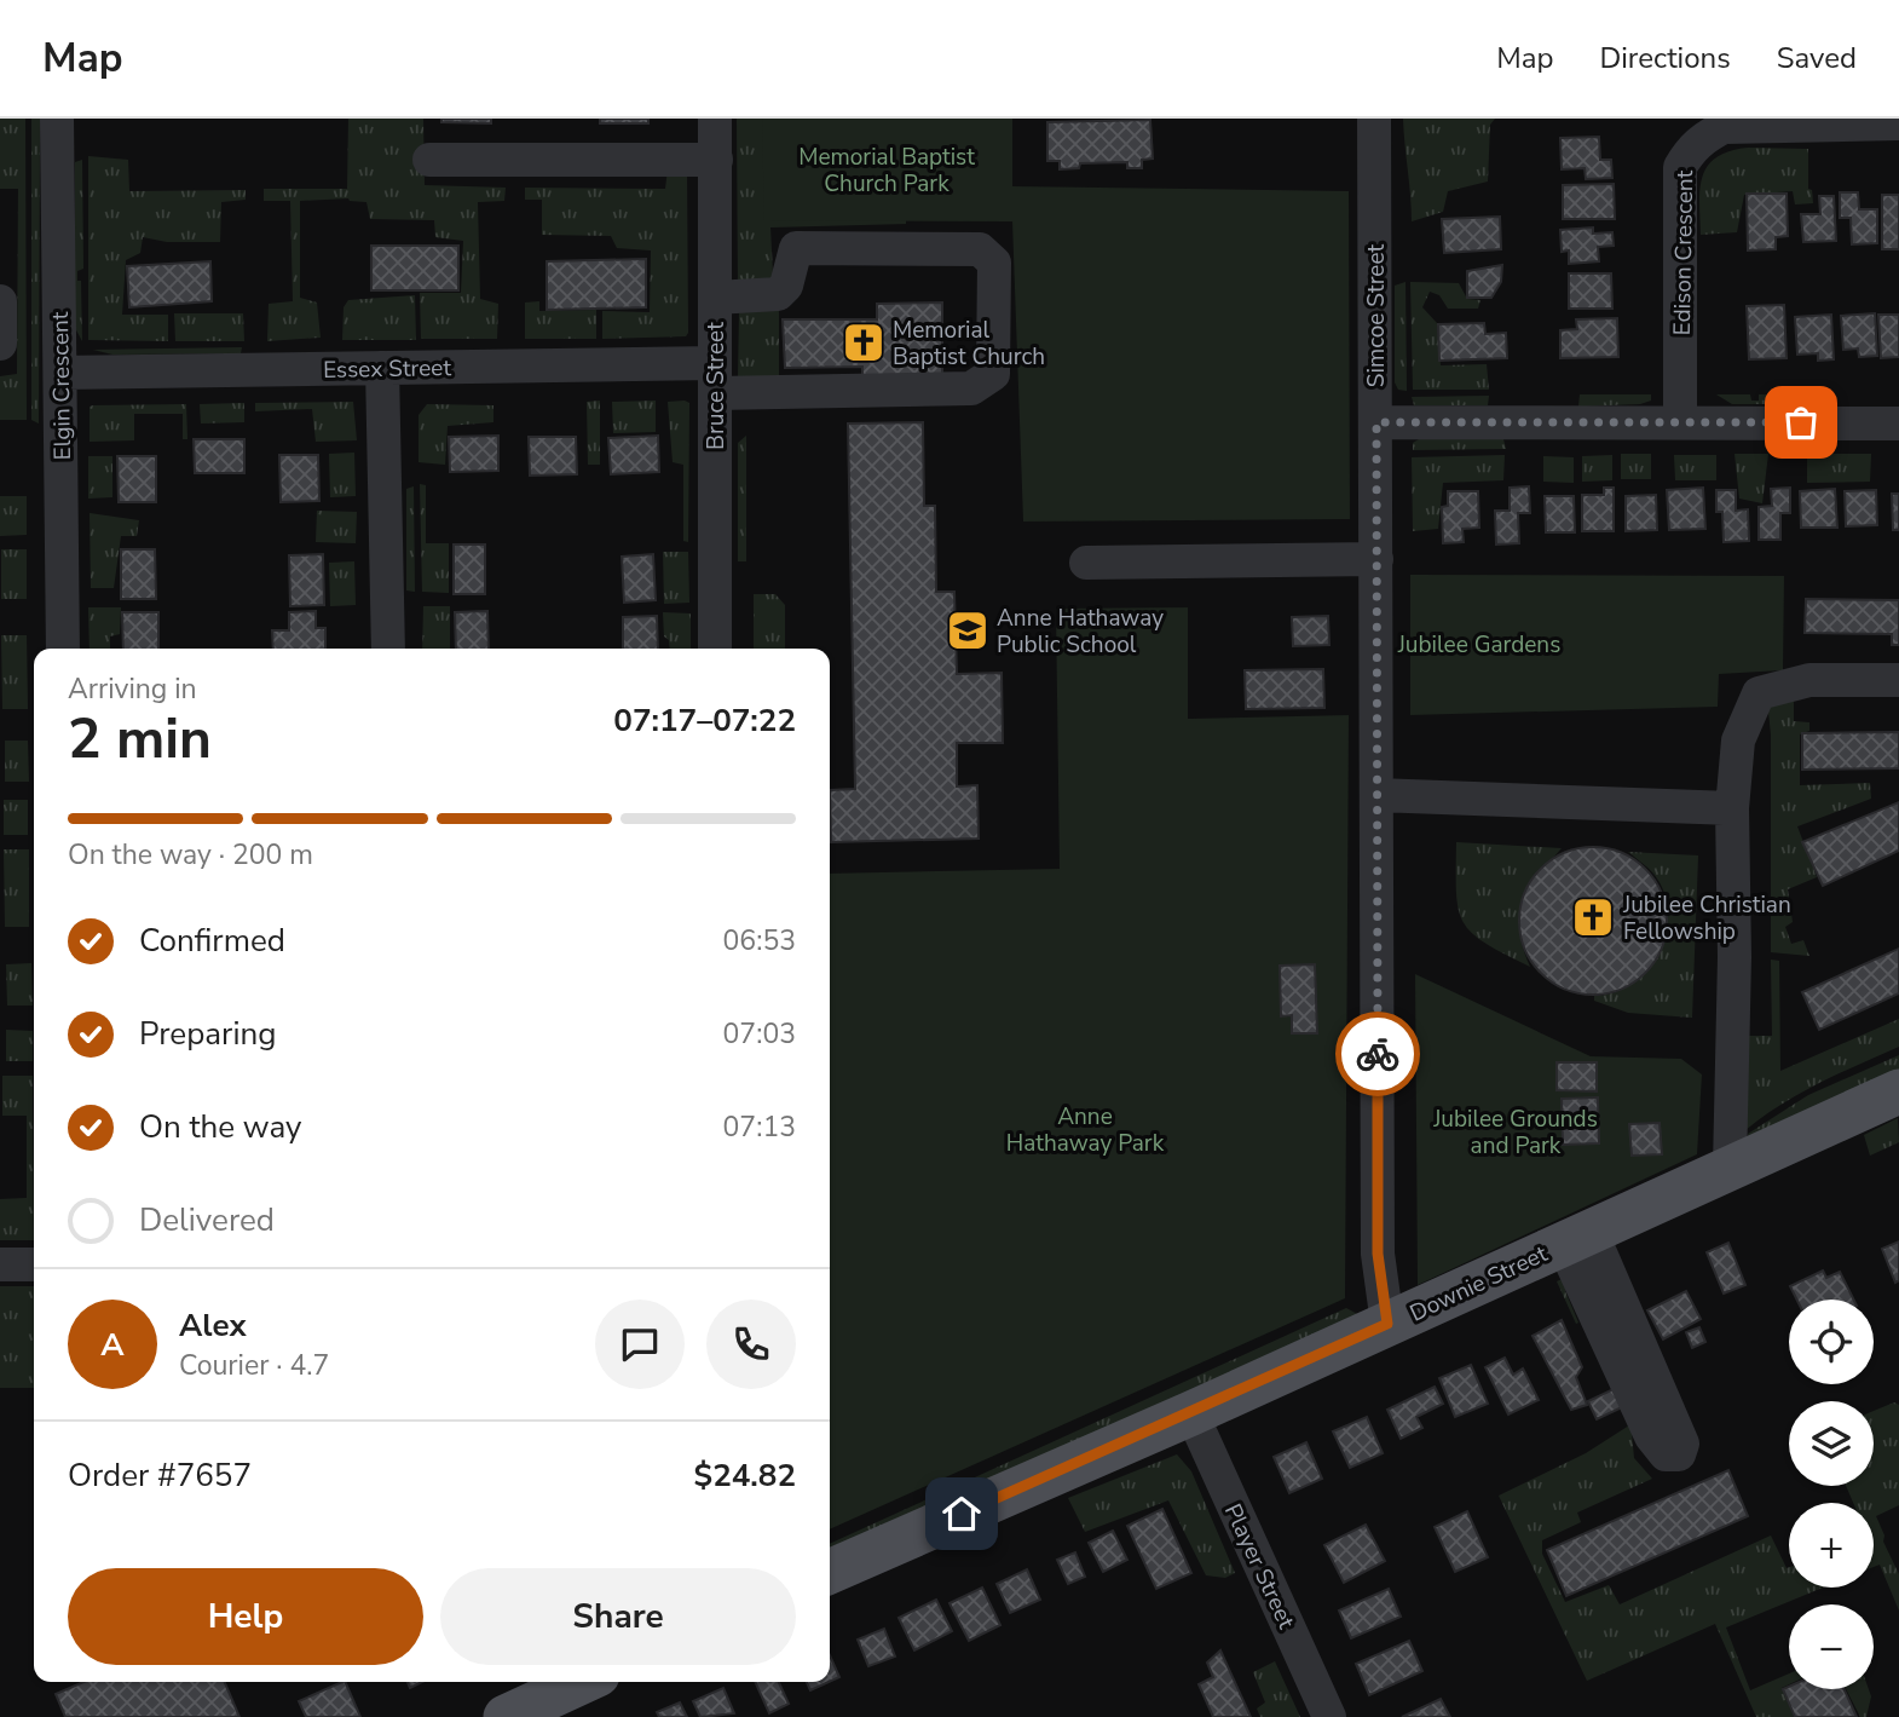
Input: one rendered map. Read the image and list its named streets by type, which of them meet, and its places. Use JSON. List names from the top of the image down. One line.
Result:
{"streets":{"main road":["Downie Street"],"street":["Edison Crescent","Simcoe Street","Essex Street","Elgin Crescent","Bruce Street","Player Street"]},"crossings":[["Simcoe Street","Downie Street"],["Essex Street","Elgin Crescent"],["Essex Street","Bruce Street"],["Downie Street","Player Street"]],"parks":["Memorial Baptist Church Park","Jubilee Gardens","Anne Hathaway Park","Jubilee Grounds and Park"],"places":{"church":["Memorial Baptist Church","Jubilee Christian Fellowship"],"school or university":["Anne Hathaway Public School"]},"page":{"header":"Map","nav":["Map","Directions","Saved"],"heading":["2 min","Arriving in","07:17–07:22"],"panel":["Alex","Courier · 4.7","Order #7657","$24.82"],"bar":"On the way · 200 m","list":[["Confirmed","06:53"],["Preparing","07:03"],["On the way","07:13"],"Delivered"],"map_buttons":["+","−"],"round":"A","buttons":["Help","Share"]}}
